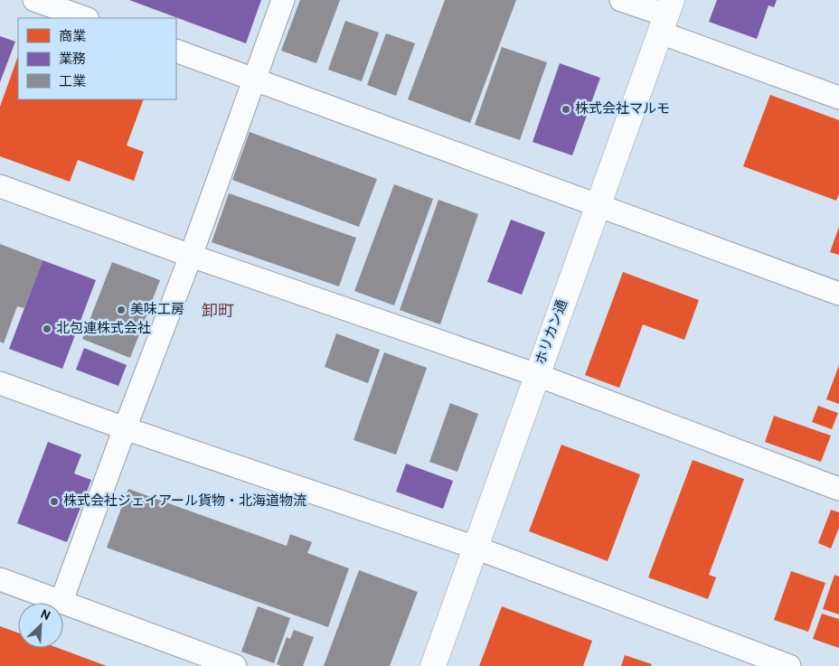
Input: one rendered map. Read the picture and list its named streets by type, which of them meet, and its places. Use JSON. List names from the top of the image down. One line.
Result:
{"streets":{"street":["ホリカン通"]},"districts":["卸町"],"places":["株式会社マルモ","美味工房","北包連株式会社","株式会社ジェイアール貨物・北海道物流"],"legend":["商業","業務","工業"],"north":"top right"}
